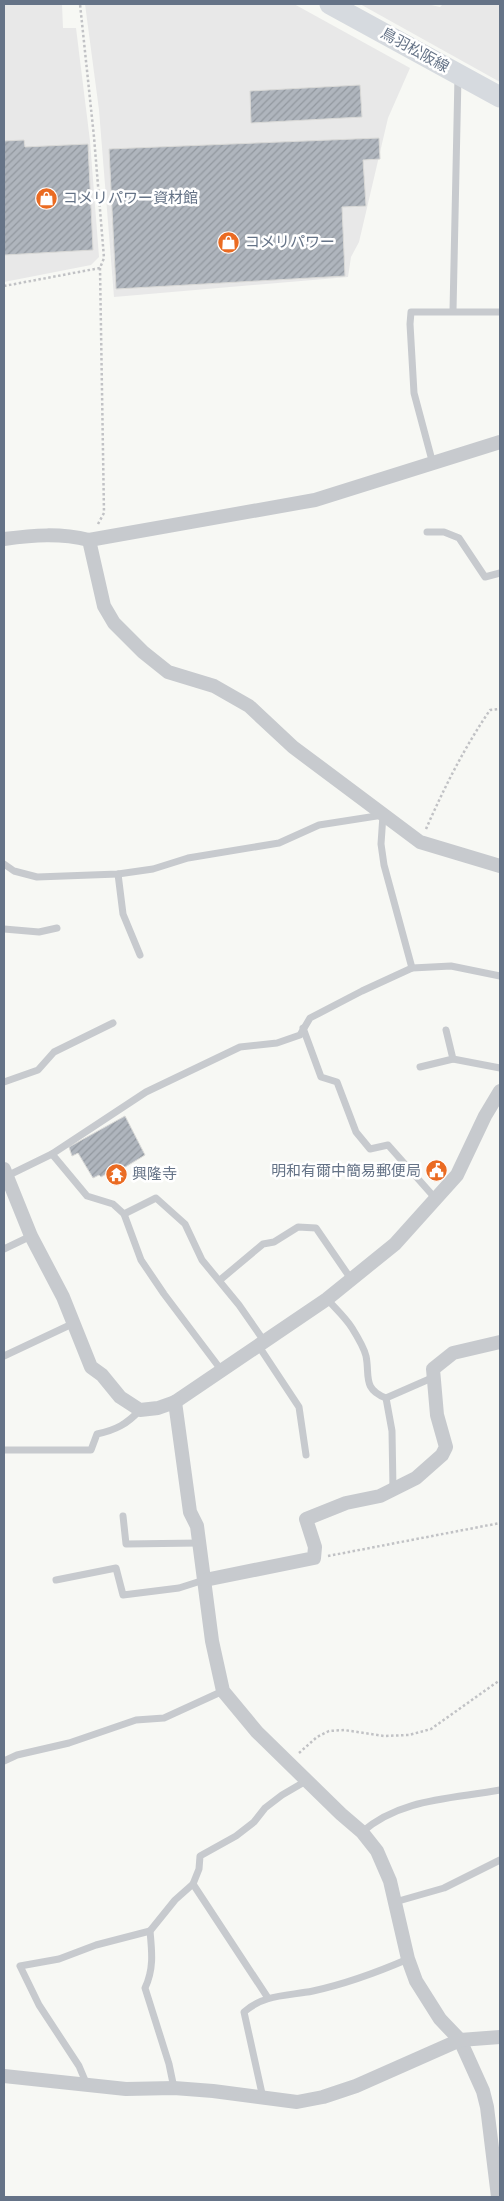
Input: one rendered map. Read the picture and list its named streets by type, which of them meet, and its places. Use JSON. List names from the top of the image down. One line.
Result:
{"streets":{"main road":["鳥羽松阪線"]},"places":{"shop":["コメリパワー資材館","コメリパワー"],"public building":["明和有爾中簡易郵便局"],"temple":["興隆寺"]}}
